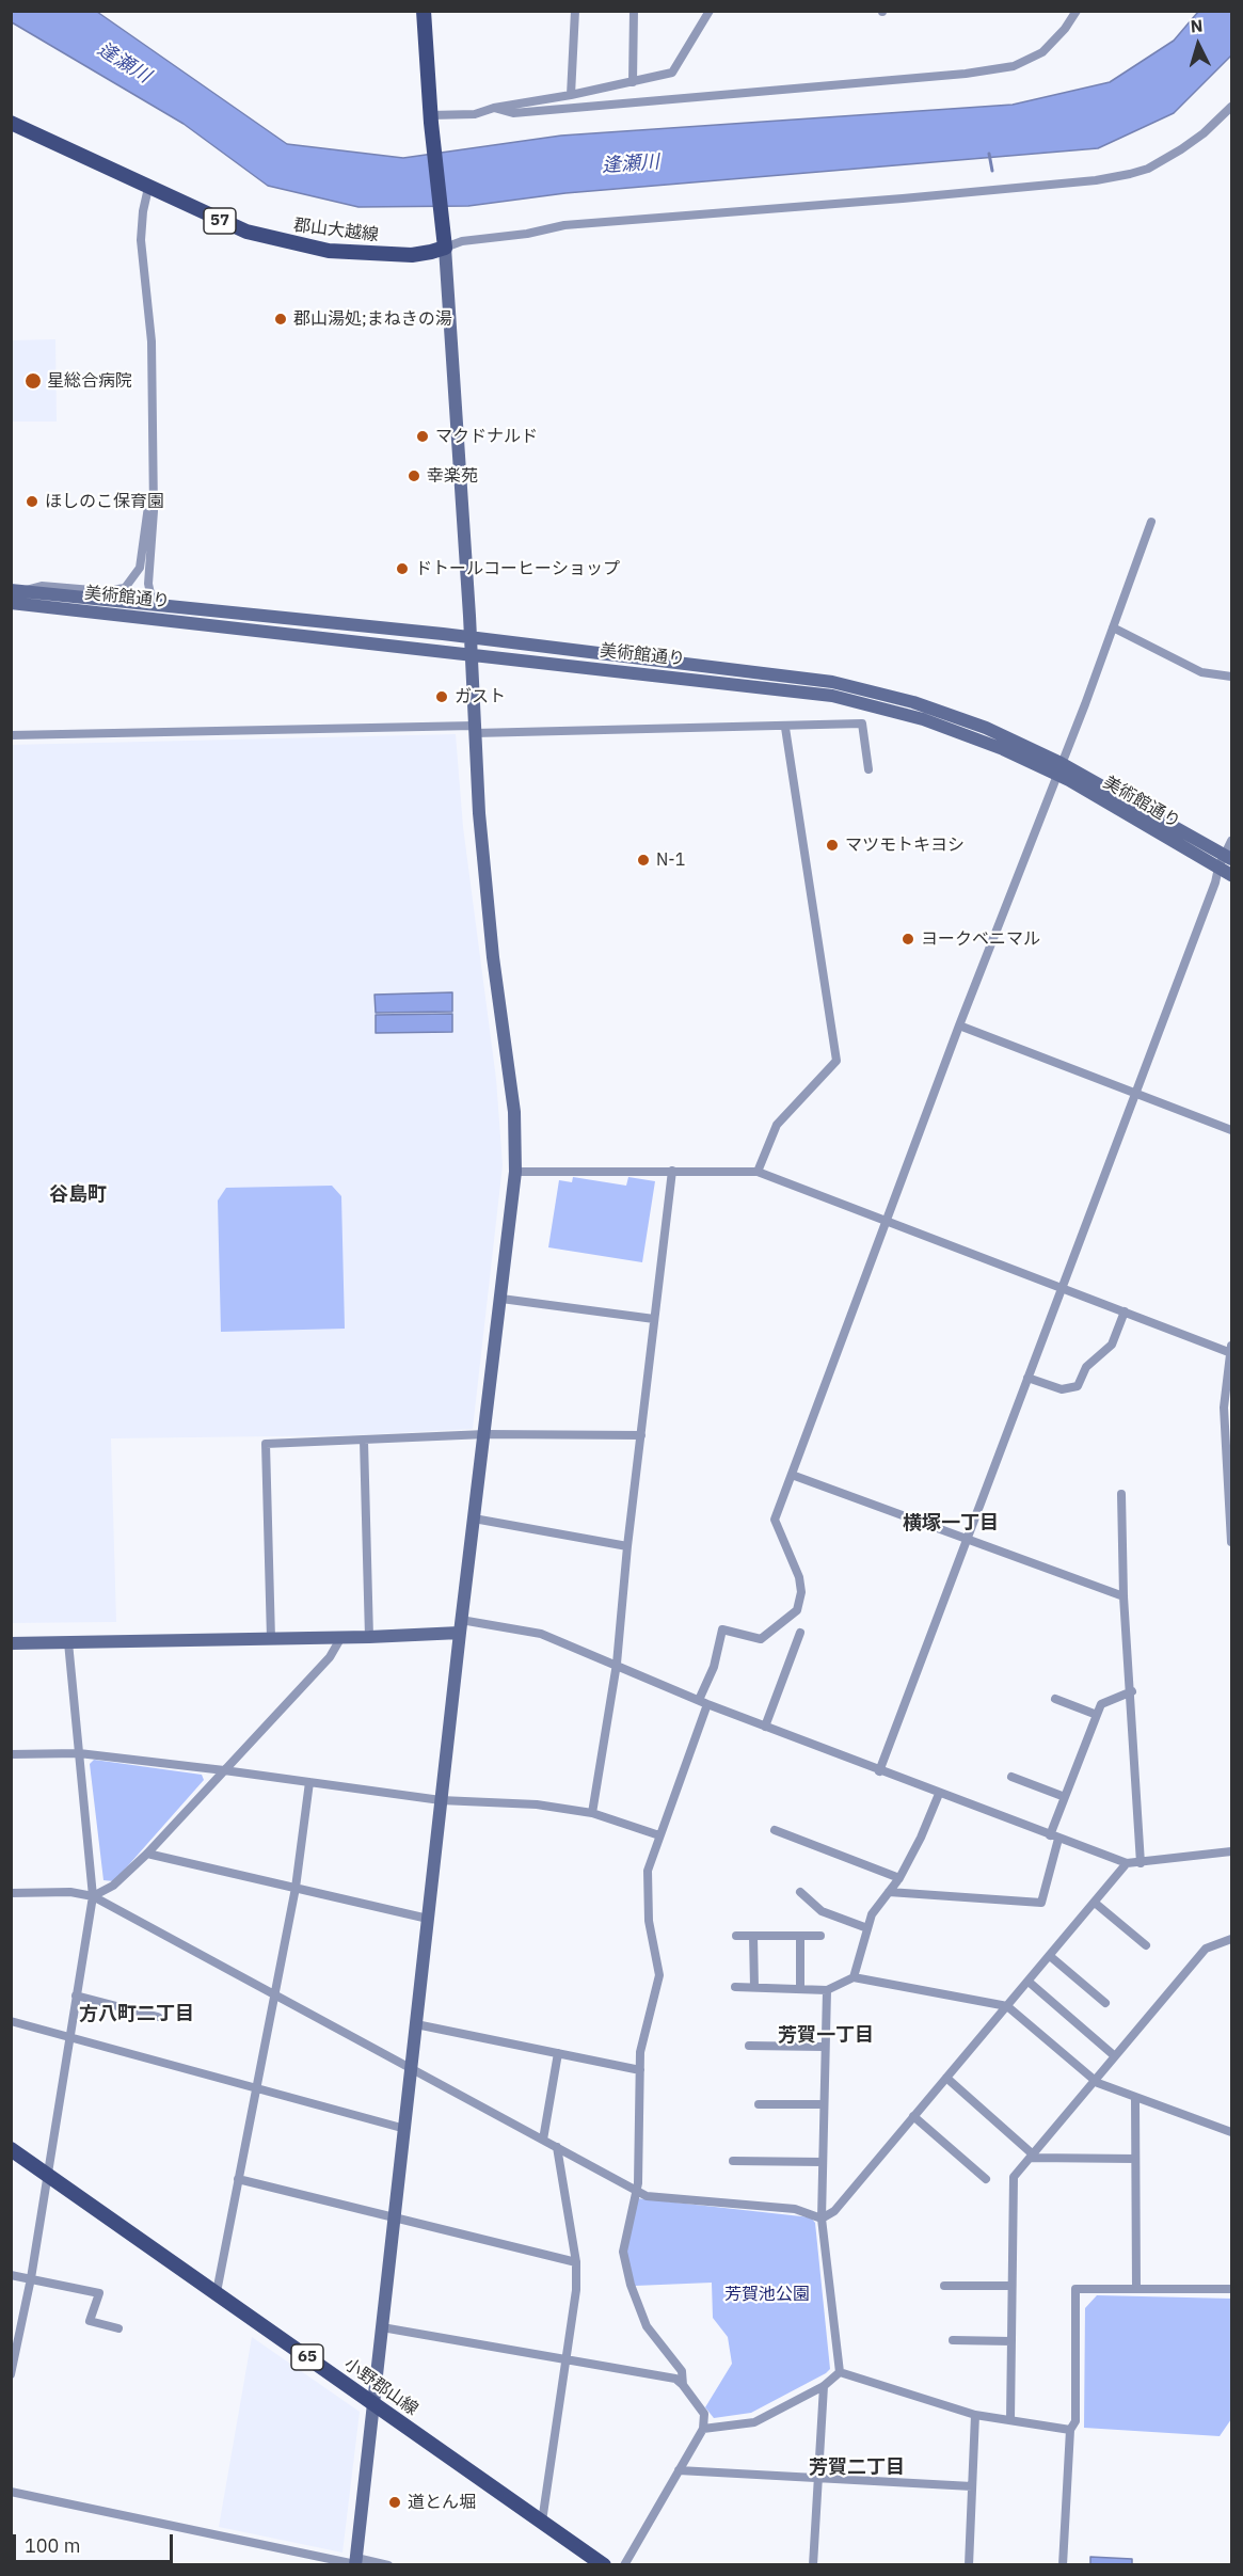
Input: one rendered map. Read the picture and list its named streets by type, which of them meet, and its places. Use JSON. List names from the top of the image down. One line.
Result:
{"streets":{"main road":["57","郡山大越線","65","小野郡山線"],"street":["美術館通り"]},"districts":["谷島町","横塚一丁目","方八町二丁目","芳賀一丁目","芳賀二丁目"],"water":["逢瀬川"],"parks":["芳賀池公園"],"places":["郡山湯処;まねきの湯","星総合病院","マクドナルド","幸楽苑","ほしのこ保育園","ドトールコーヒーショップ","ガスト","マツモトキヨシ","N-1","ヨークベニマル","道とん堀"],"scale_bar":"100 m","north":"top"}
